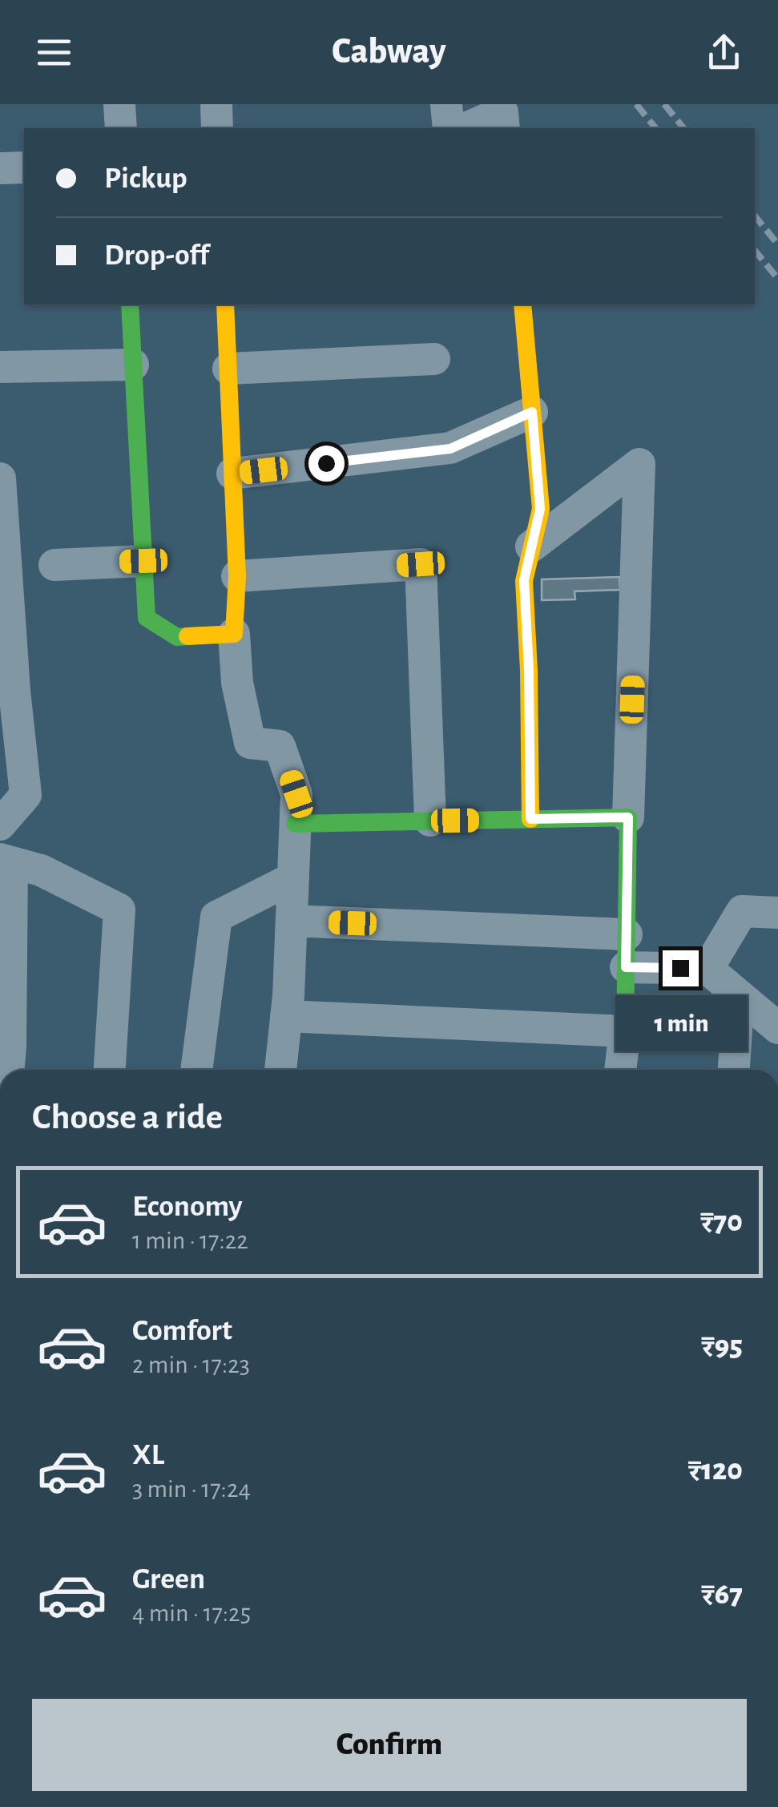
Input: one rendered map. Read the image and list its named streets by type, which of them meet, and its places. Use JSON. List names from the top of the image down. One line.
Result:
{"page":{"header":"Cabway","banner":["Pickup","Drop-off"],"bubble":"1 min","heading":"Choose a ride","list":[{"name":"Economy","note":"1 min · 17:22","value":"₹70"},{"name":"Comfort","note":"2 min · 17:23","value":"₹95"},{"name":"XL","note":"3 min · 17:24","value":"₹120"},{"name":"Green","note":"4 min · 17:25","value":"₹67"}],"buttons":"Confirm"}}
